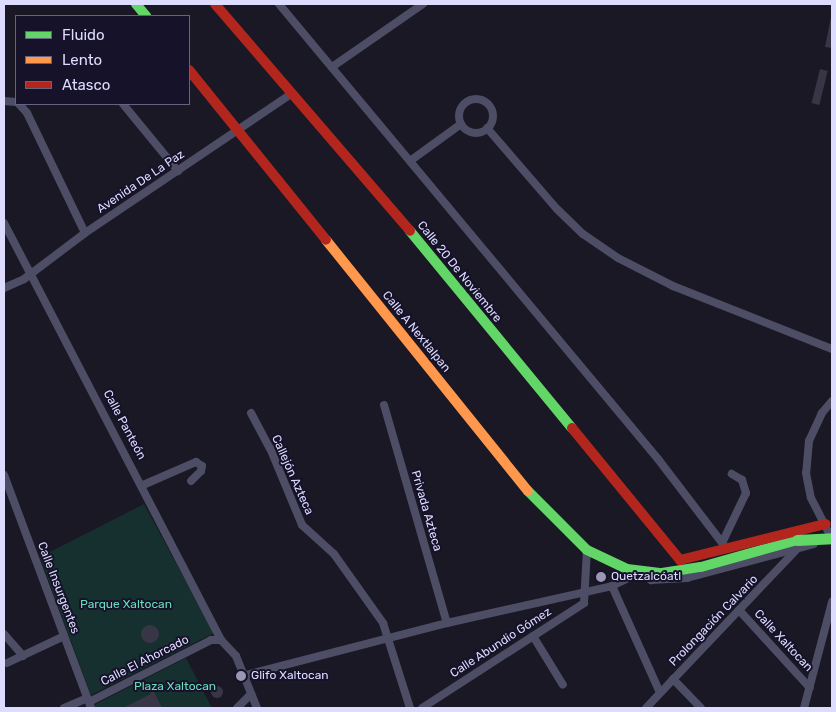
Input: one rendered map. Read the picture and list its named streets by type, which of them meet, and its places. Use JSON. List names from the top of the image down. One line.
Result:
{"streets":{"main road":["Calle 20 De Noviembre","Calle A Nextlalpan"],"street":["Avenida De La Paz","Calle Panteón","Callejón Azteca","Privada Azteca","Calle Insurgentes","Prolongación Calvario","Calle Xaltocan","Calle Abundio Gómez","Calle El Ahorcado"]},"crossings":[["Avenida De La Paz","Calle 20 De Noviembre"],["Avenida De La Paz","Calle A Nextlalpan"],["Avenida De La Paz","Calle Panteón"],["Calle A Nextlalpan","Prolongación Calvario"],["Calle Panteón","Calle El Ahorcado"],["Calle Insurgentes","Calle El Ahorcado"],["Prolongación Calvario","Calle Xaltocan"]],"parks":["Parque Xaltocan","Plaza Xaltocan"],"places":["Quetzalcóatl","Glifo Xaltocan"],"legend":["Fluido","Lento","Atasco"]}
